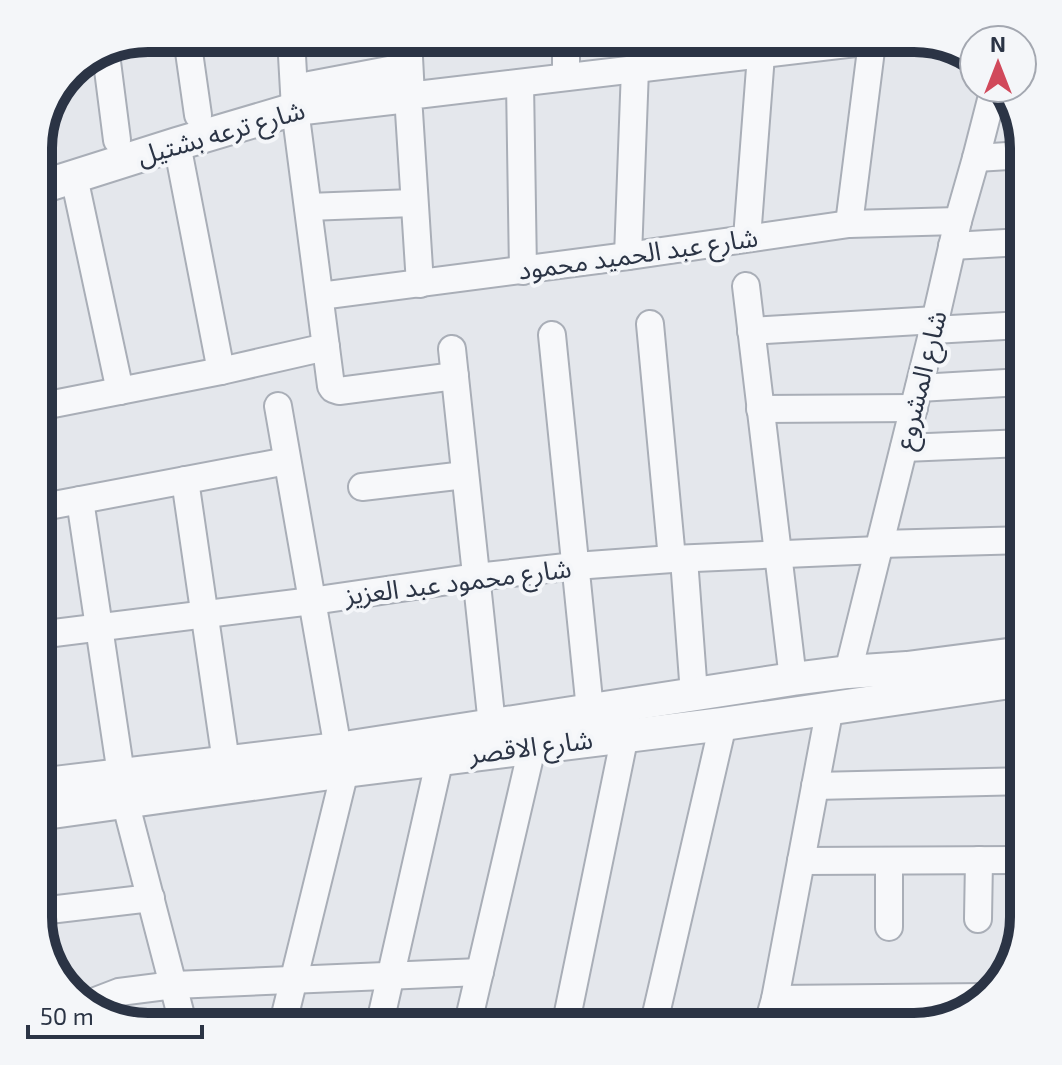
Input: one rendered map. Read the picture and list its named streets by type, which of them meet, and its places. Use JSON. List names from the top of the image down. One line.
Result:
{"streets":{"street":["شارع ترعه بشتيل","شارع عبد الحميد محمود","شارع المشروع","شارع محمود عبد العزيز","شارع الاقصر"]},"crossings":[["شارع عبد الحميد محمود","شارع المشروع"],["شارع المشروع","شارع محمود عبد العزيز"],["شارع المشروع","شارع الاقصر"]],"scale_bar":"50 m","north":"top"}
